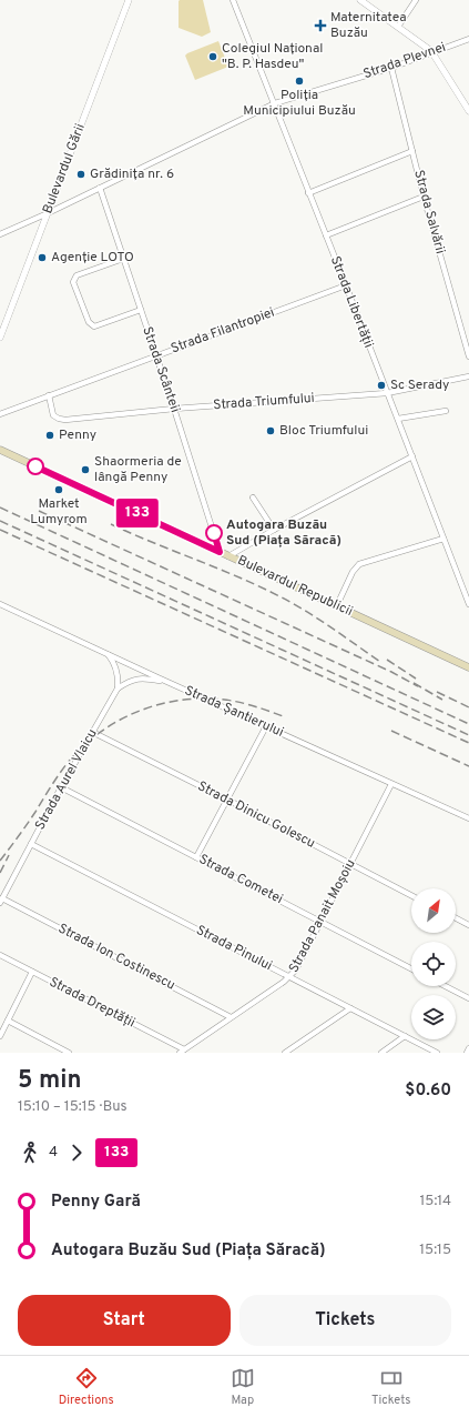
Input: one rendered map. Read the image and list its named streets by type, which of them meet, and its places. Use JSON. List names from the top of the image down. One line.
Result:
{"streets":{"main road":["Bulevardul Republicii"],"street":["Strada Plevnei","Bulevardul Gării","Strada Salvării","Strada Libertății","Strada Filantropiei","Strada Scânteii","Strada Triumfului","Strada Șantierului","Strada Aurel Vlaicu","Strada Dinicu Golescu","Strada Cometei","Strada Panait Moșoiu","Strada Pinului","Strada Ion Costinescu","Strada Dreptății"]},"crossings":[["Strada Plevnei","Bulevardul Gării"],["Strada Plevnei","Strada Salvării"],["Strada Plevnei","Strada Libertății"],["Strada Plevnei","Strada Scânteii"],["Strada Libertății","Strada Filantropiei"],["Strada Libertății","Strada Triumfului"],["Strada Filantropiei","Strada Scânteii"],["Strada Filantropiei","Strada Triumfului"],["Strada Scânteii","Strada Triumfului"],["Strada Scânteii","Bulevardul Republicii"],["Strada Șantierului","Strada Panait Moșoiu"],["Strada Aurel Vlaicu","Strada Dinicu Golescu"],["Strada Aurel Vlaicu","Strada Cometei"],["Strada Aurel Vlaicu","Strada Pinului"],["Strada Aurel Vlaicu","Strada Ion Costinescu"],["Strada Dinicu Golescu","Strada Panait Moșoiu"],["Strada Cometei","Strada Panait Moșoiu"],["Strada Panait Moșoiu","Strada Pinului"],["Strada Panait Moșoiu","Strada Ion Costinescu"],["Strada Panait Moșoiu","Strada Dreptății"]],"places":{"health":["Maternitatea Buzău"],"other":["Colegiul Național \"B. P. Hasdeu\"","Poliția Municipiului Buzău","Grădinița nr. 6","Agenție LOTO","Sc Serady","Bloc Triumfului","Penny","Shaormeria de lângă Penny","Market Lumyrom","Autogara Buzău Sud (Piața Săracă)"]},"lines":["bus line 133"],"north":"top right","page":{"on_map":"133","heading":["5 min","15:10 – 15:15 · Bus","$0.60"],"legs":["4","133"],"list":[{"name":"Penny Gară","value":"15:14"},{"name":"Autogara Buzău Sud (Piața Săracă)","value":"15:15"}],"buttons":["Start","Tickets"],"tabs":["Directions","Map","Tickets"]}}
